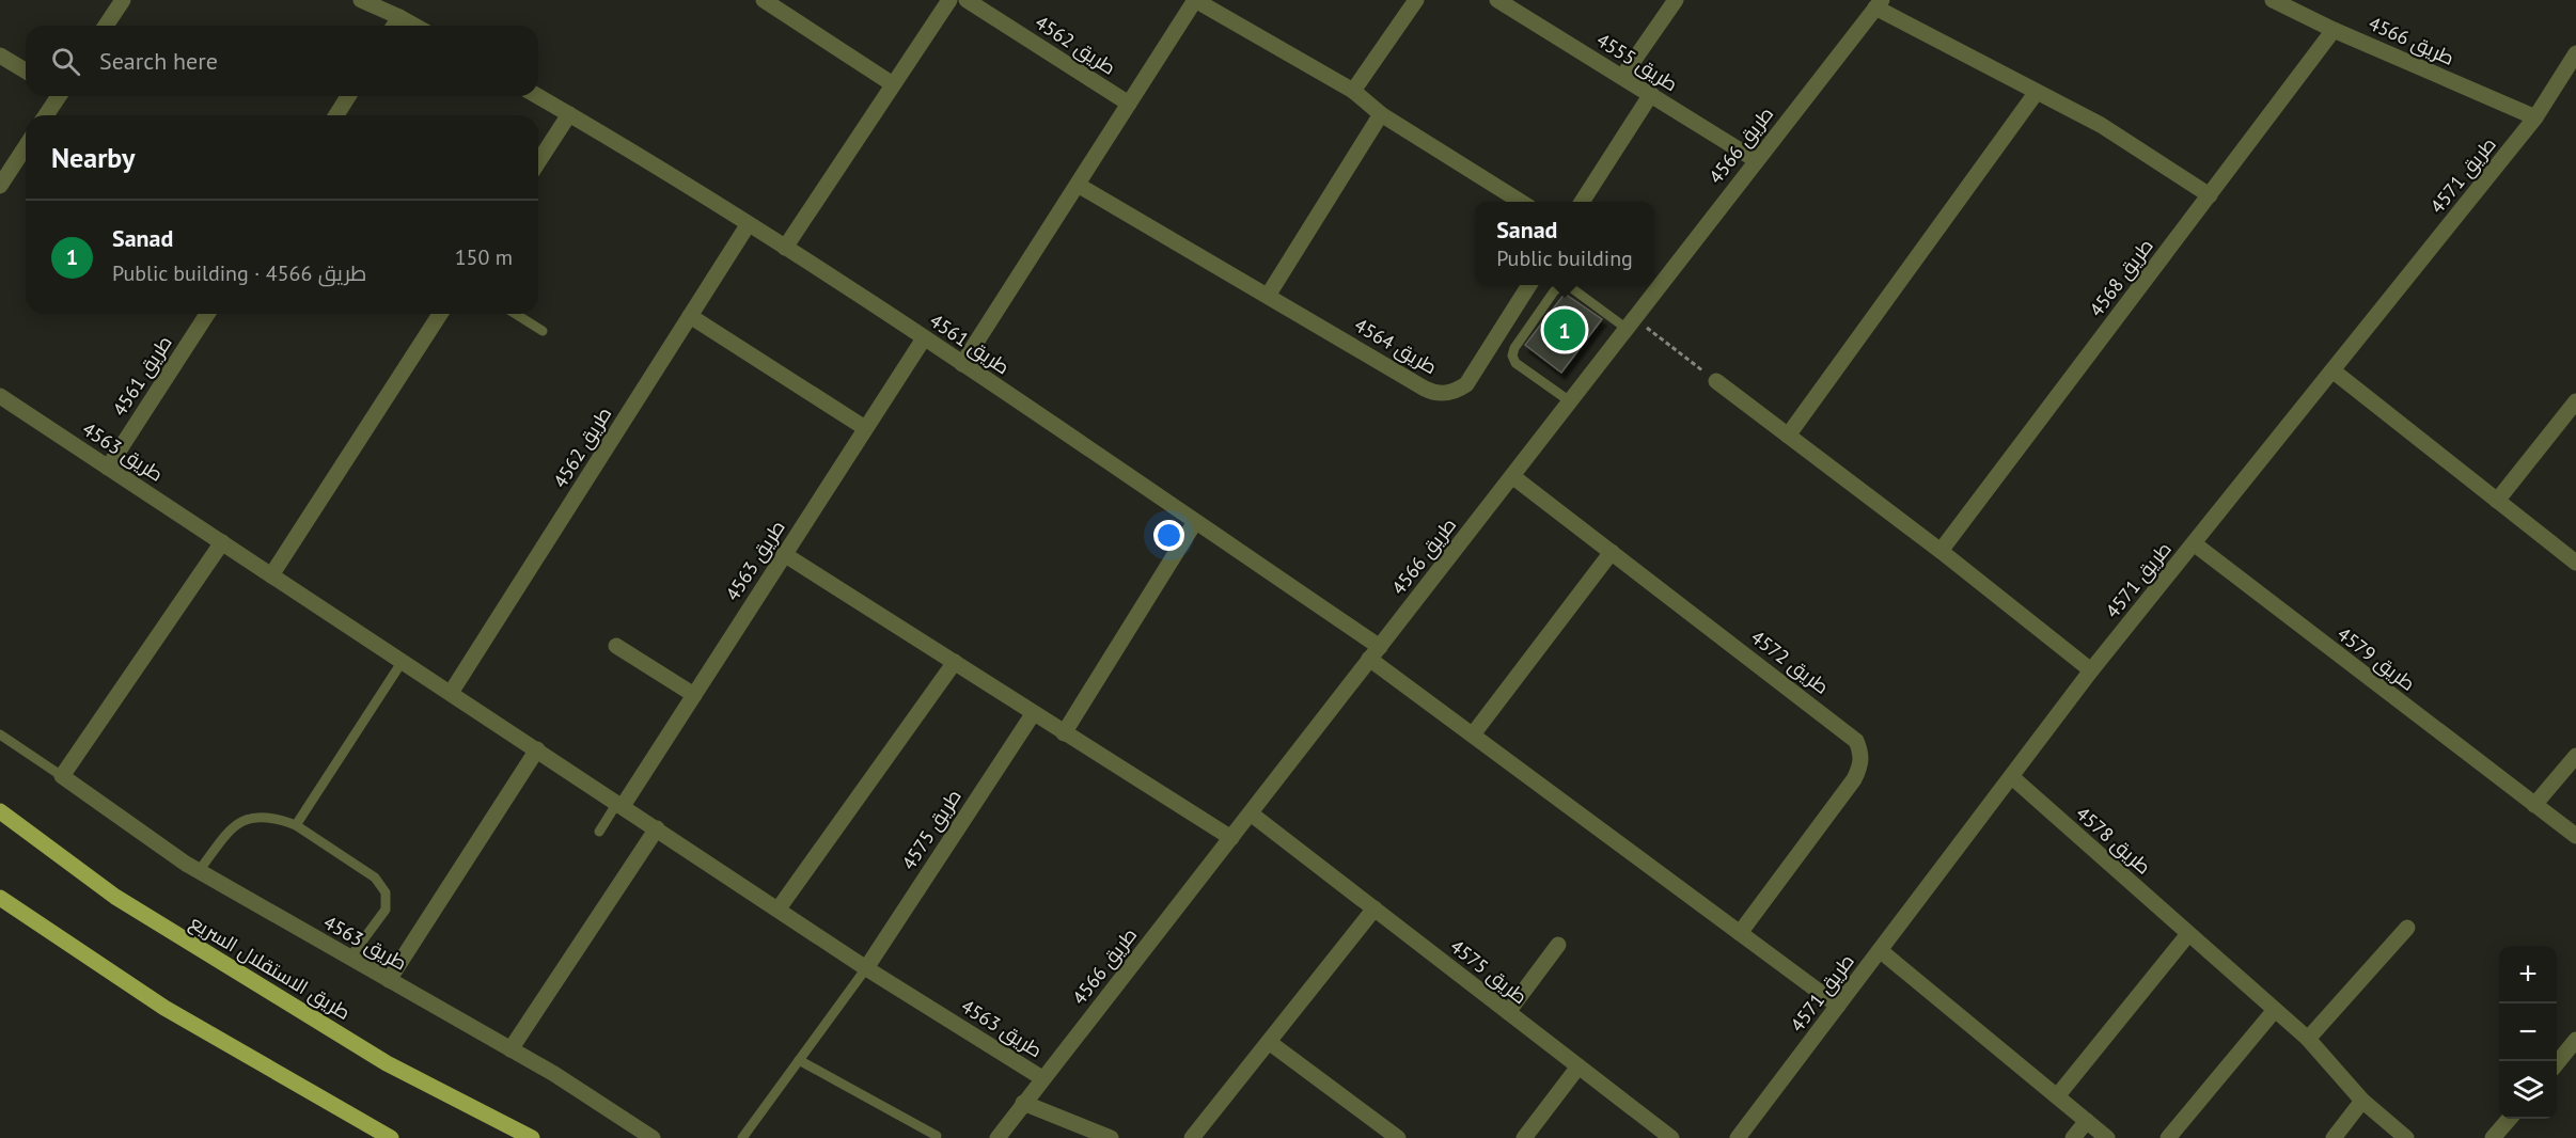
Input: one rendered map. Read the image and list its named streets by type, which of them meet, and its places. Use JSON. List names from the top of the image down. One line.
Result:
{"streets":{"main road":["طريق الاستقلال السريع"],"street":["طريق 4566","طريق 4562","طريق 4555","طريق 4571","طريق 4568","طريق 4561","طريق 4564","طريق 4563","طريق 4579","طريق 4572","طريق 4575","طريق 4578"]},"crossings":[["طريق 4566","طريق 4555"],["طريق 4566","طريق 4571"],["طريق 4566","طريق 4568"],["طريق 4566","طريق 4561"],["طريق 4566","طريق 4563"],["طريق 4566","طريق 4572"],["طريق 4566","طريق 4575"],["طريق 4562","طريق 4561"],["طريق 4562","طريق 4563"],["طريق 4571","طريق 4579"],["طريق 4571","طريق 4578"],["طريق 4561","طريق 4563"],["طريق 4563","طريق 4575"]],"page":{"search":"Search here","heading":"Nearby","list":[{"mark":"1","name":"Sanad","note":"Public building · طريق 4566","value":"150 m"}],"popup":["Sanad","Public building"],"pins":"1","map_buttons":["+","−"]}}
